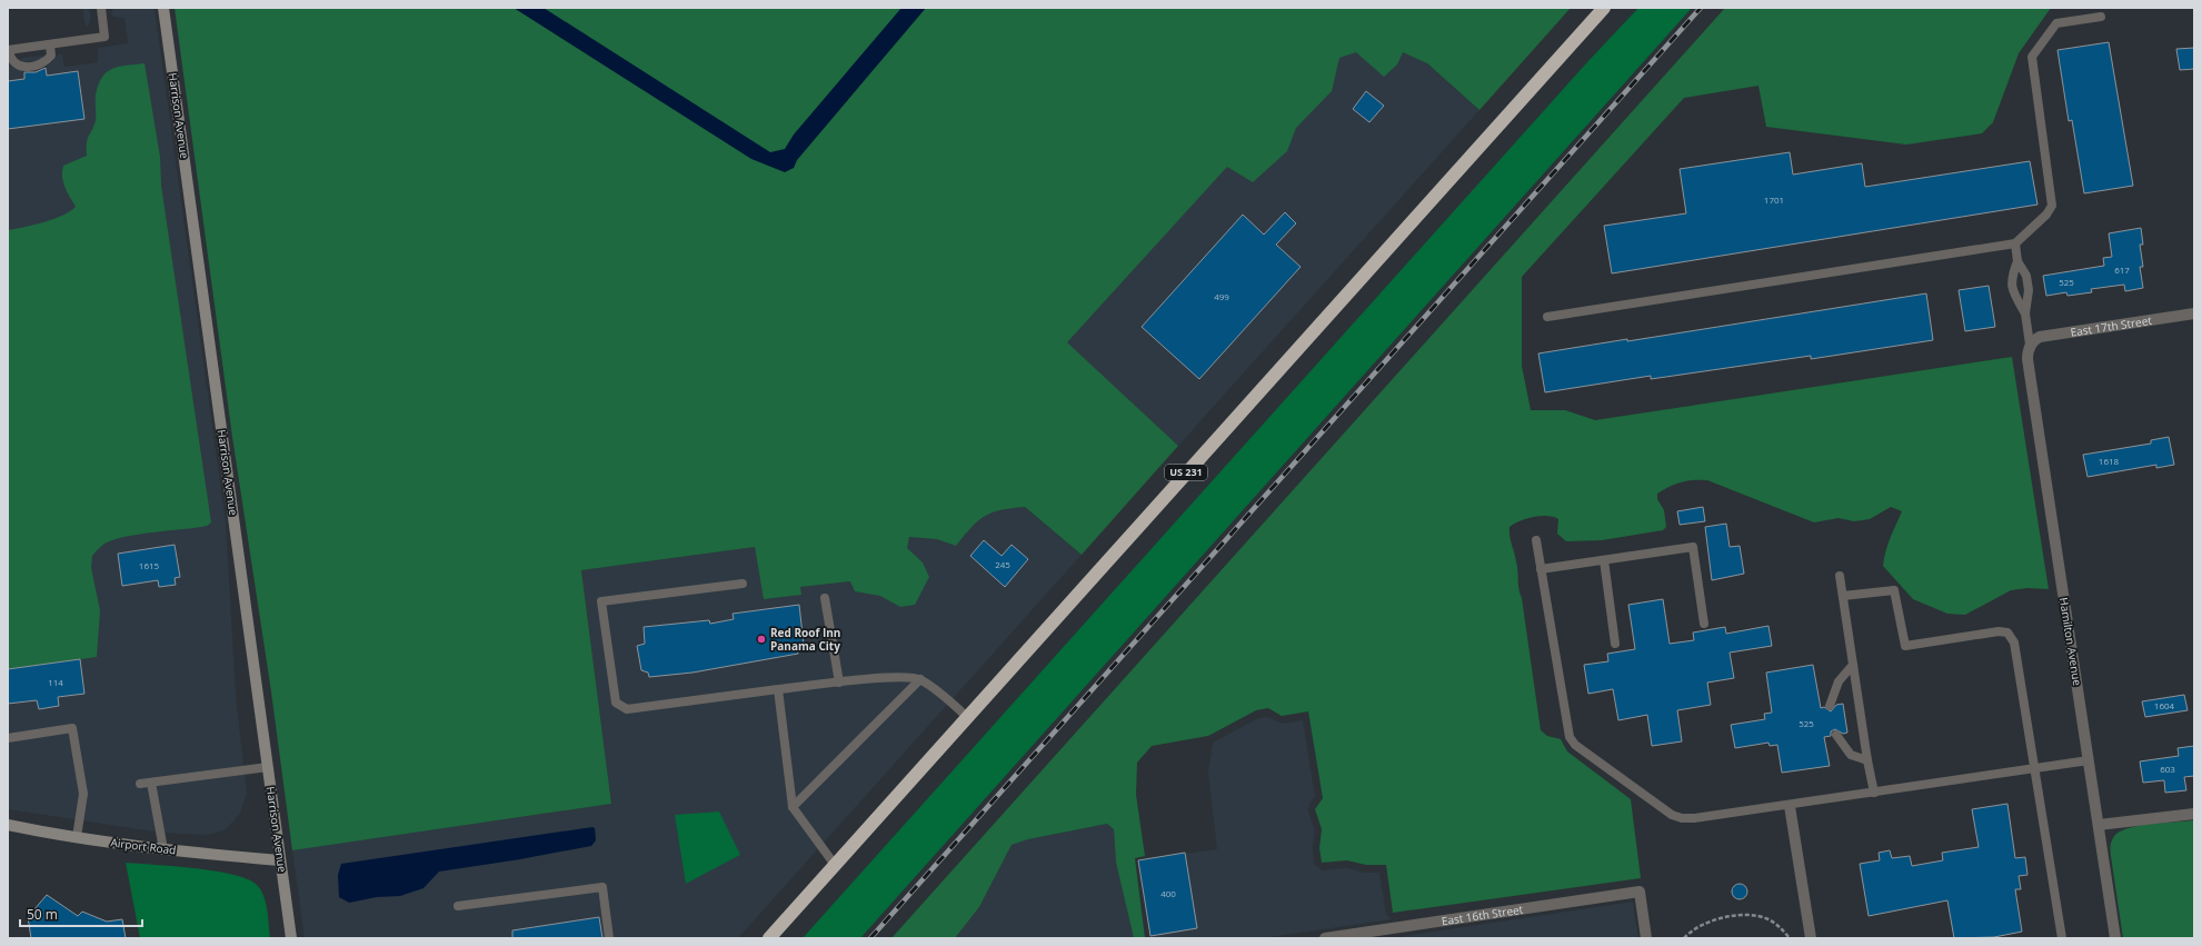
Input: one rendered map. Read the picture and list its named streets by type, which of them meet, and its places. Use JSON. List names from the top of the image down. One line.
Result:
{"streets":{"highway":["US 231"],"street":["Harrison Avenue","East 17th Street","Hamilton Avenue","Airport Road","East 16th Street"]},"crossings":[["Harrison Avenue","Airport Road"],["East 17th Street","Hamilton Avenue"]],"places":["Red Roof Inn Panama City"],"house_numbers":["1701","617","525","499","1618","245","1615","114","1604","525","603","400"],"scale_bar":"50 m"}
